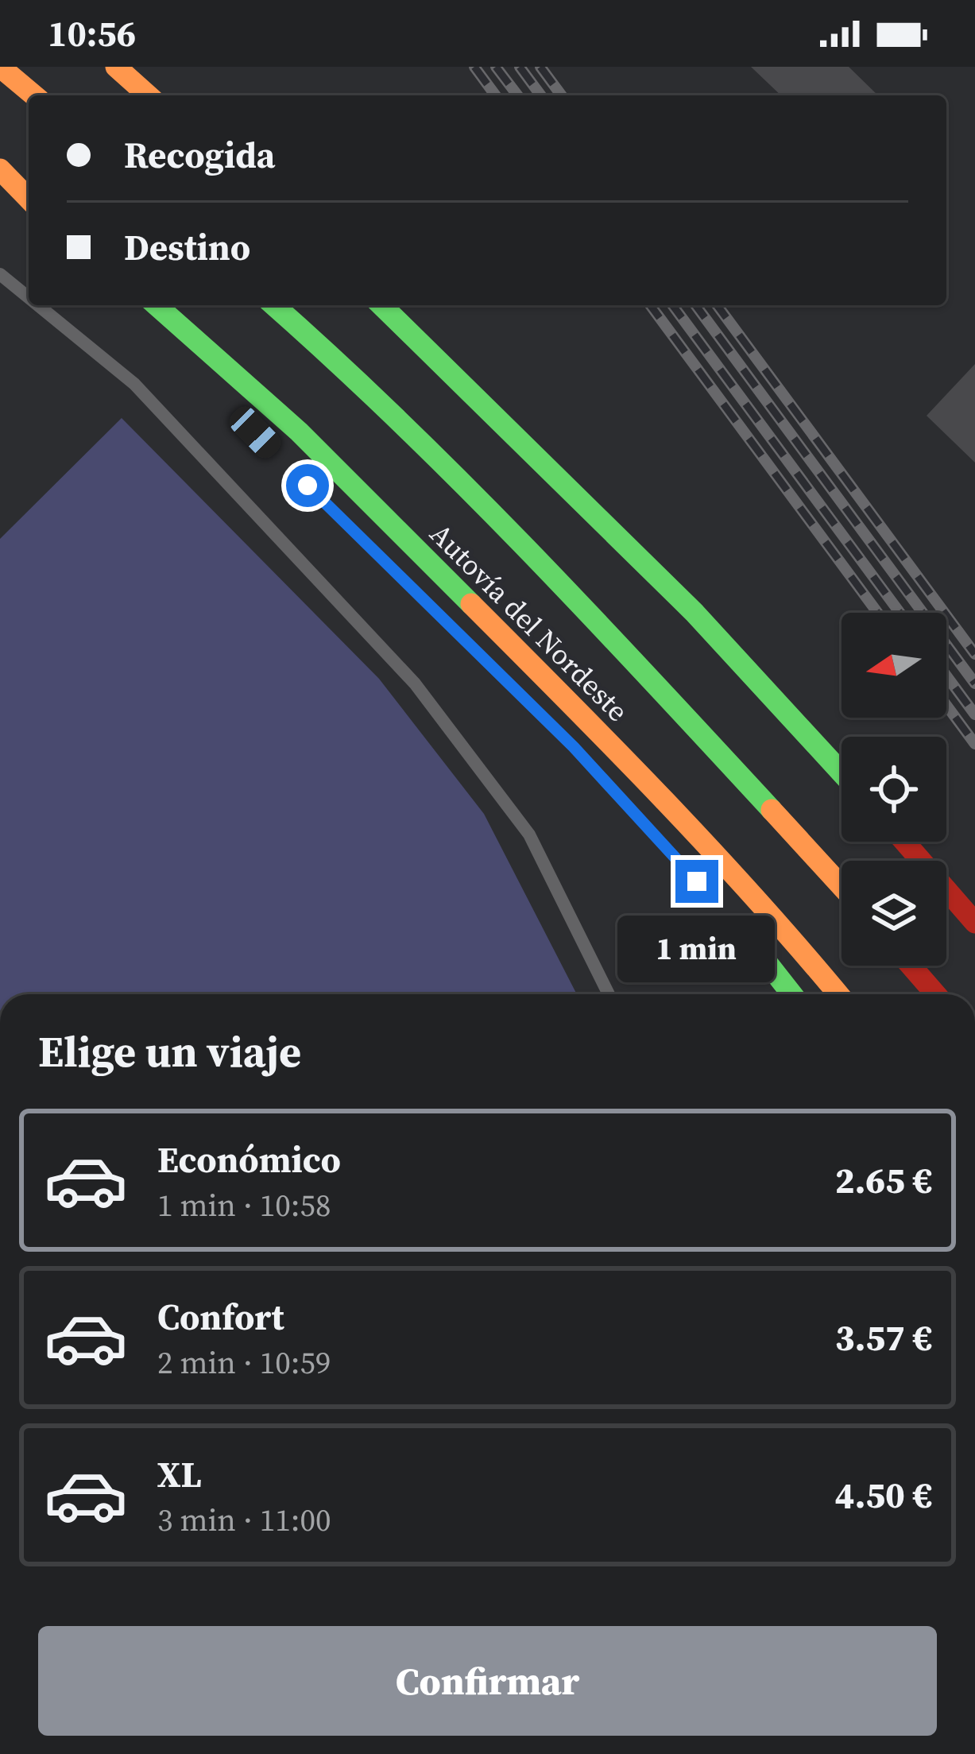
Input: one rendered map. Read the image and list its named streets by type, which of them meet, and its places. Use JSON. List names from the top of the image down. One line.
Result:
{"streets":{"main road":["Autovía del Nordeste"]},"north":"left","page":{"status":"10:56","banner":["Recogida","Destino"],"bubble":"1 min","heading":"Elige un viaje","list":[{"name":"Económico","note":"1 min · 10:58","value":"2.65 €"},{"name":"Confort","note":"2 min · 10:59","value":"3.57 €"},{"name":"XL","note":"3 min · 11:00","value":"4.50 €"}],"buttons":"Confirmar"}}
